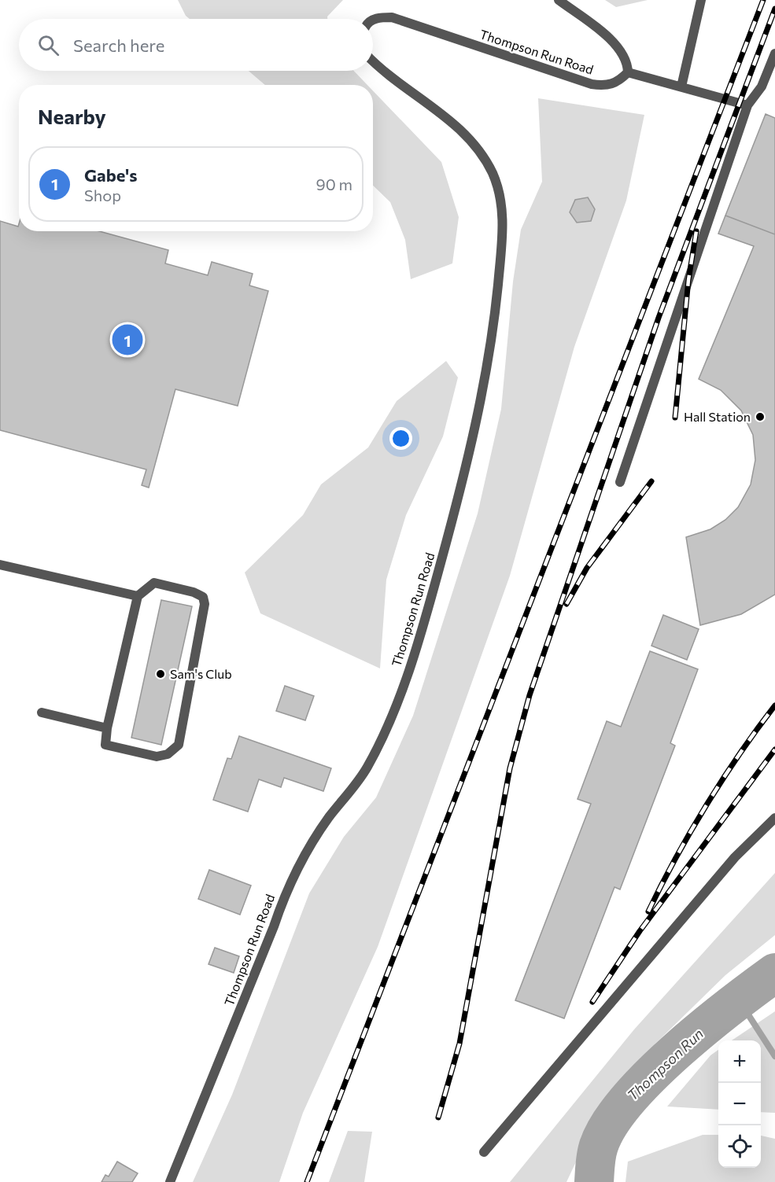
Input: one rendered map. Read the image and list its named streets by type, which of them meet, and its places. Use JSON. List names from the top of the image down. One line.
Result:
{"streets":{"street":["Thompson Run Road"]},"water":["Thompson Run"],"places":["Hall Station","Sam's Club"],"page":{"search":"Search here","heading":"Nearby","list":[{"mark":"1","name":"Gabe's","note":"Shop","value":"90 m"}],"pins":"1","map_buttons":["+","−"]}}
